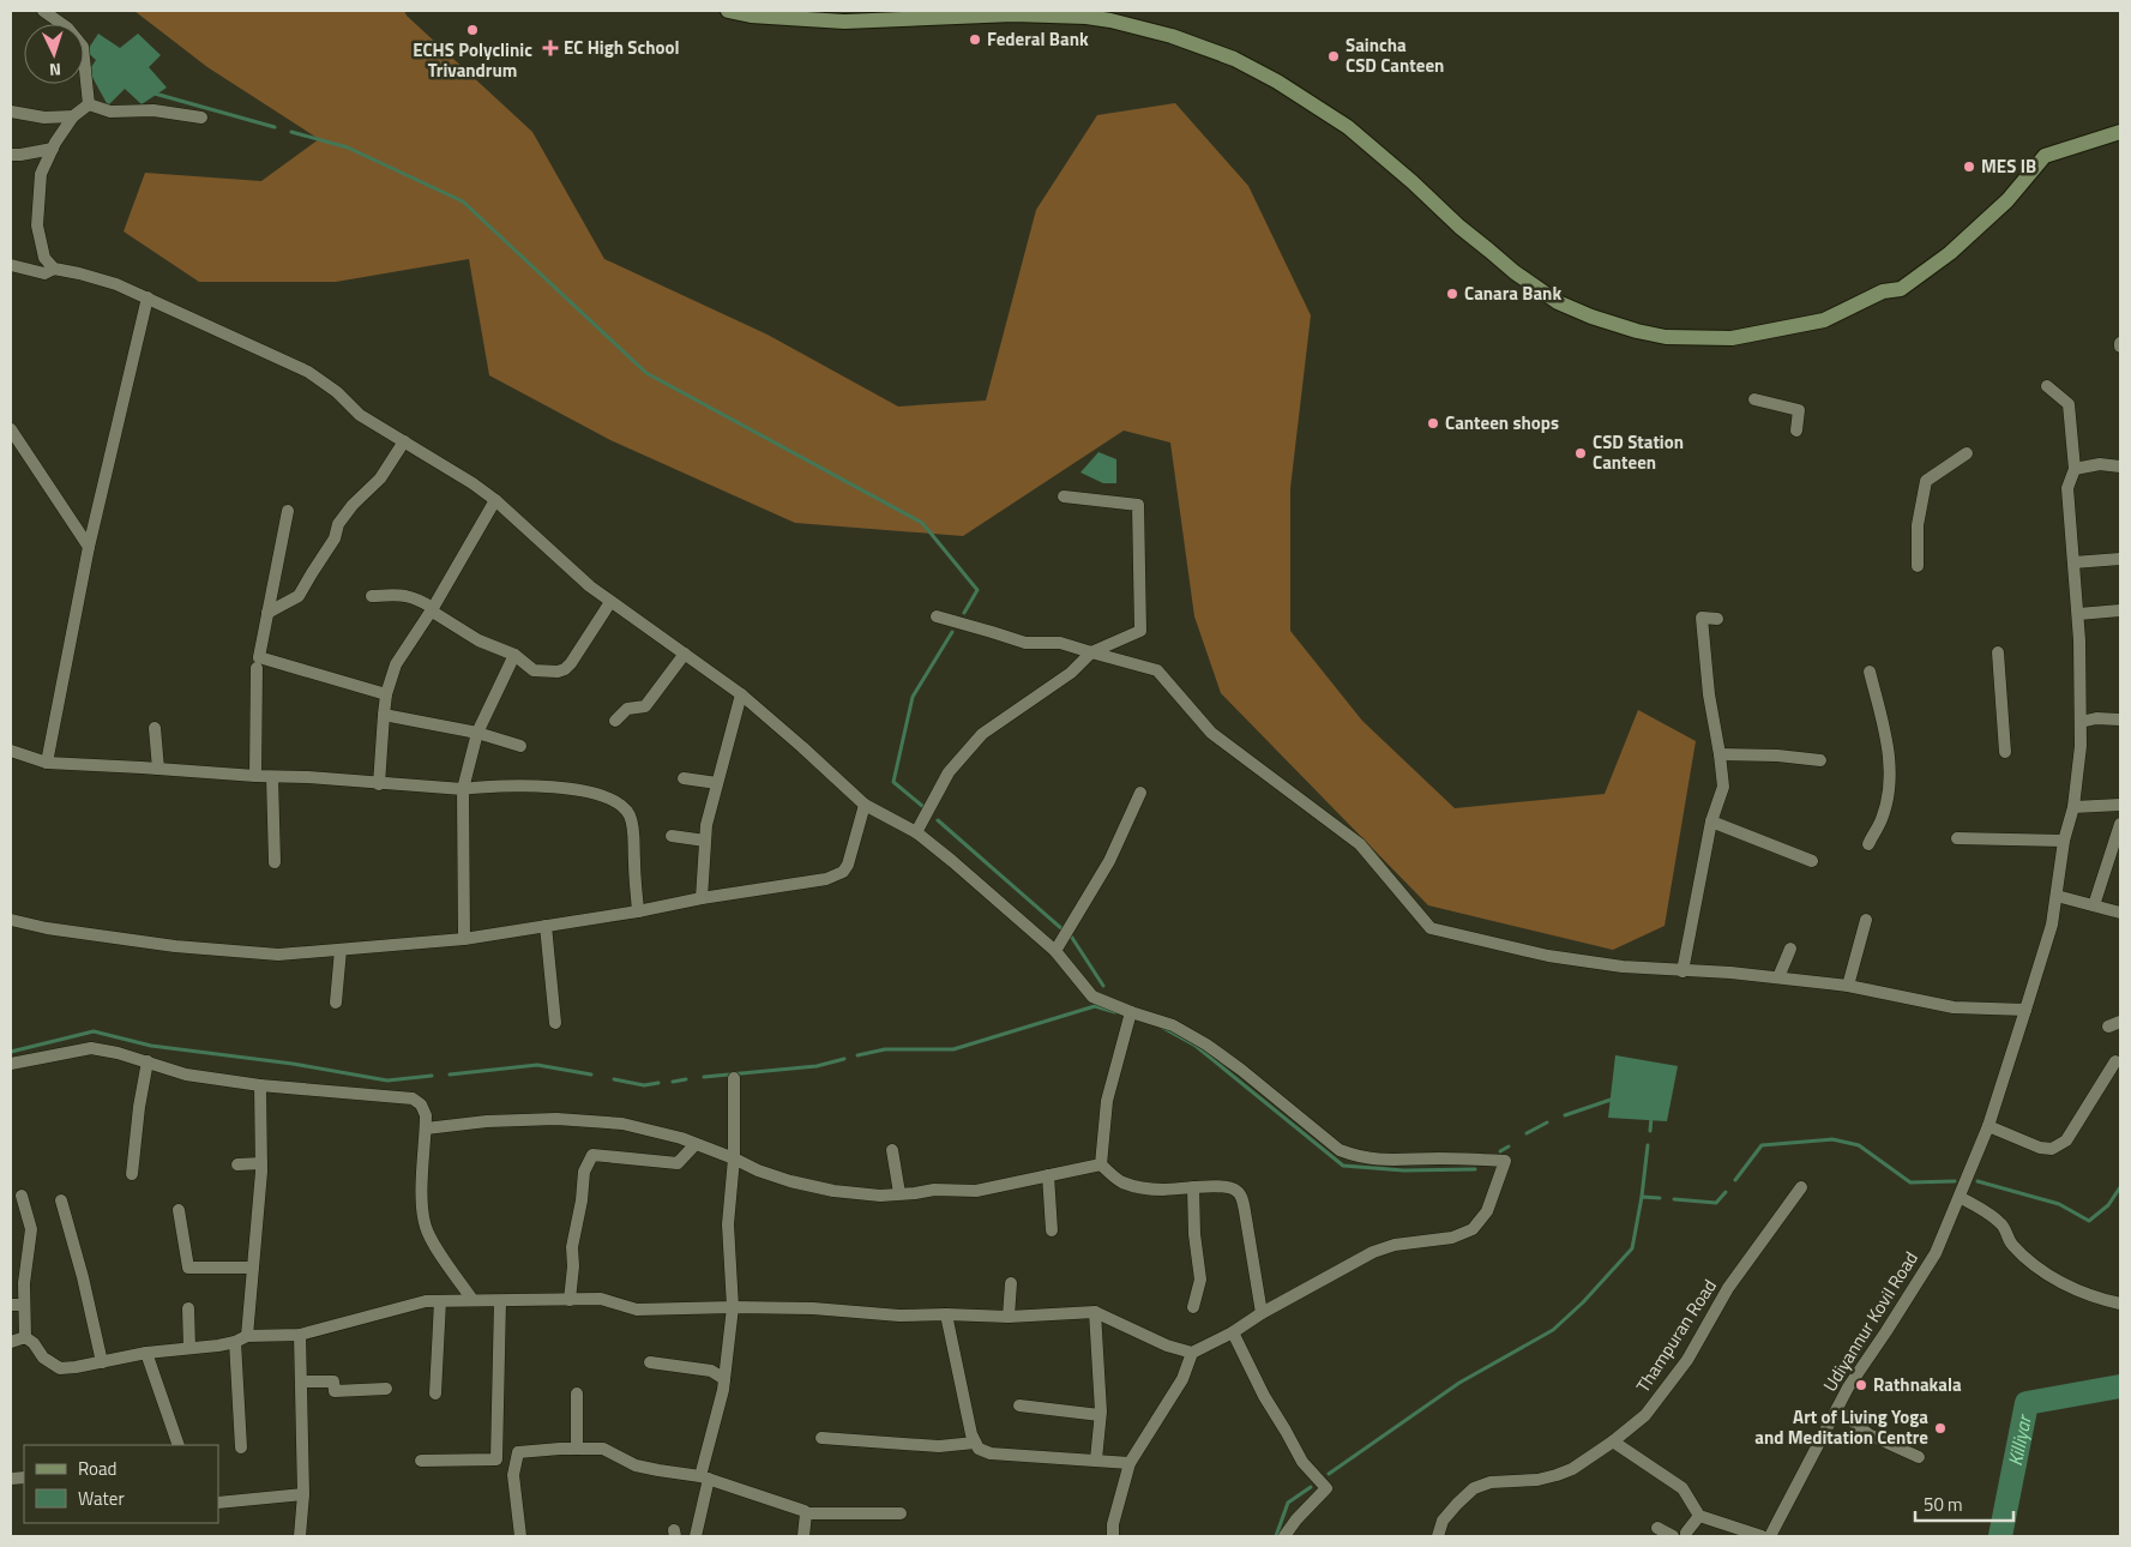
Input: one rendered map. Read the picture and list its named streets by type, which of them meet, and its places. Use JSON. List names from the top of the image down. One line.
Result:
{"streets":{"street":["Udiyannur Kovil Road","Thampuran Road"]},"water":["Killiyar"],"places":{"other":["ECHS Polyclinic Trivandrum","Federal Bank","Saincha CSD Canteen","MES IB","Canara Bank","Canteen shops","CSD Station Canteen","Rathnakala","Art of Living Yoga and Meditation Centre"],"health":["EC High School"]},"legend":["Road","Water"],"scale_bar":"50 m","north":"bottom"}
